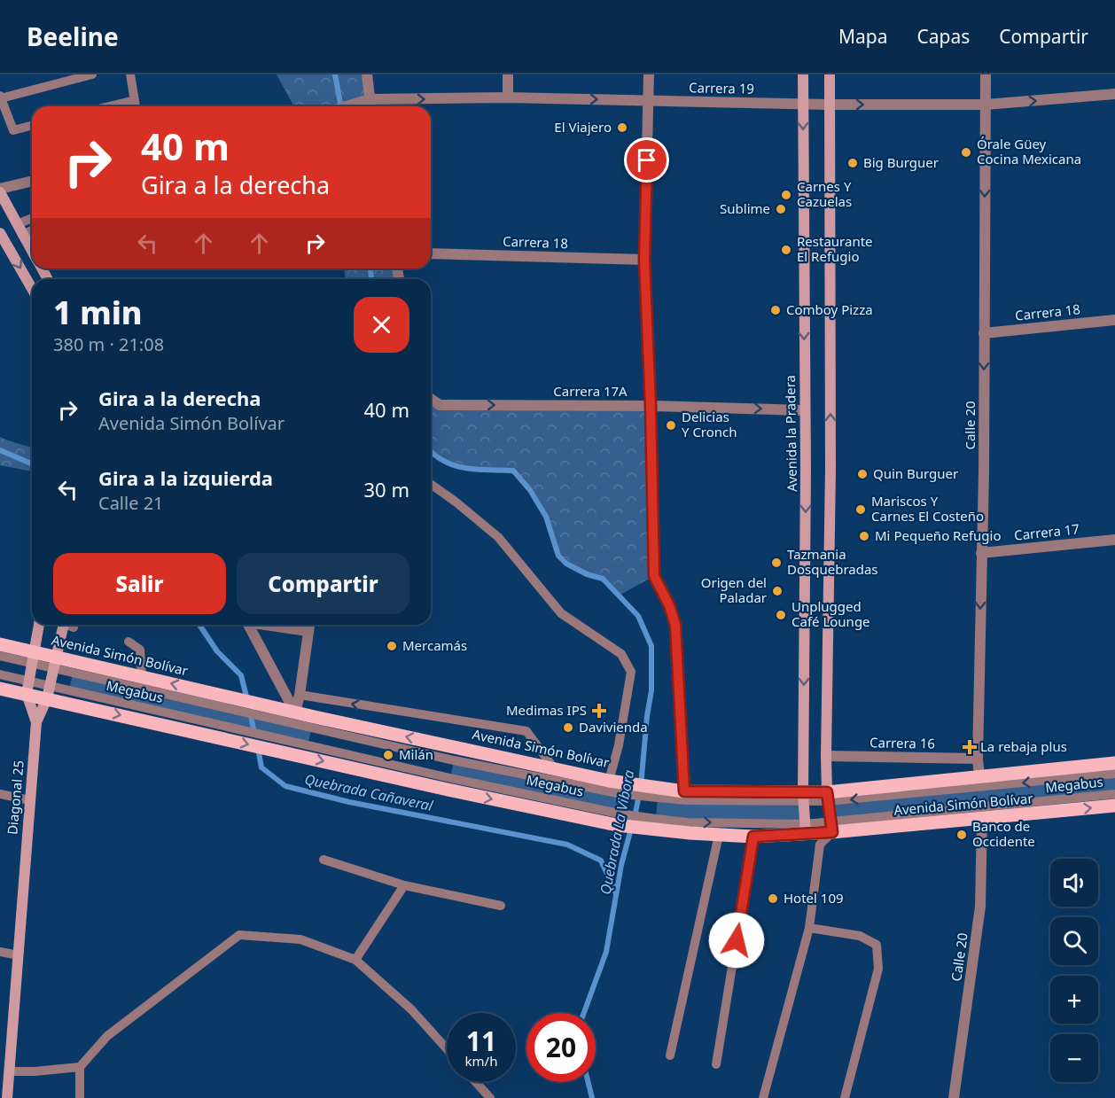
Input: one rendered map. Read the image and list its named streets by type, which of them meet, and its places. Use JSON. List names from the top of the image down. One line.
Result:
{"streets":{"main road":["Avenida Simón Bolívar"],"street":["Carrera 19","Carrera 18","Carrera 17A","Calle 20","Avenida la Pradera","Carrera 17","Carrera 16","Diagonal 25"],"lane":["Megabus"]},"crossings":[["Carrera 19","Calle 20"],["Carrera 19","Avenida la Pradera"],["Carrera 18","Calle 20"],["Carrera 17A","Avenida la Pradera"],["Calle 20","Carrera 17"],["Calle 20","Avenida Simón Bolívar"],["Calle 20","Carrera 16"],["Avenida la Pradera","Avenida Simón Bolívar"],["Avenida Simón Bolívar","Megabus"],["Avenida Simón Bolívar","Diagonal 25"],["Megabus","Diagonal 25"]],"one_way":["Carrera 19","Carrera 17A","Calle 20"],"water":["Quebrada Cañaveral","Quebrada La Vibora"],"places":{"other":["El Viajero","Órale Güey Cocina Mexicana","Big Burguer","Carnes Y Cazuelas","Sublime","Restaurante El Refugio","Comboy Pizza","Delicias Y Cronch","Quin Burguer","Mariscos Y Carnes El Costeño","Mi Pequeño Refugio","Tazmania Dosquebradas","Origen del Paladar","Unplugged Café Lounge","Mercamás","Davivienda","Milán","Banco de Occidente","Hotel 109"],"health":["Medimas IPS","La rebaja plus"]},"page":{"header":"Beeline","nav":["Mapa","Capas","Compartir"],"turn":["40 m","Gira a la derecha"],"heading":["1 min","380 m · 21:08"],"list":[{"name":"Gira a la derecha","note":"Avenida Simón Bolívar","value":"40 m"},{"name":"Gira a la izquierda","note":"Calle 21","value":"30 m"}],"buttons":["Salir","Compartir"],"map_buttons":["+","−"],"speed":"11 km/h","limit":"20"}}
